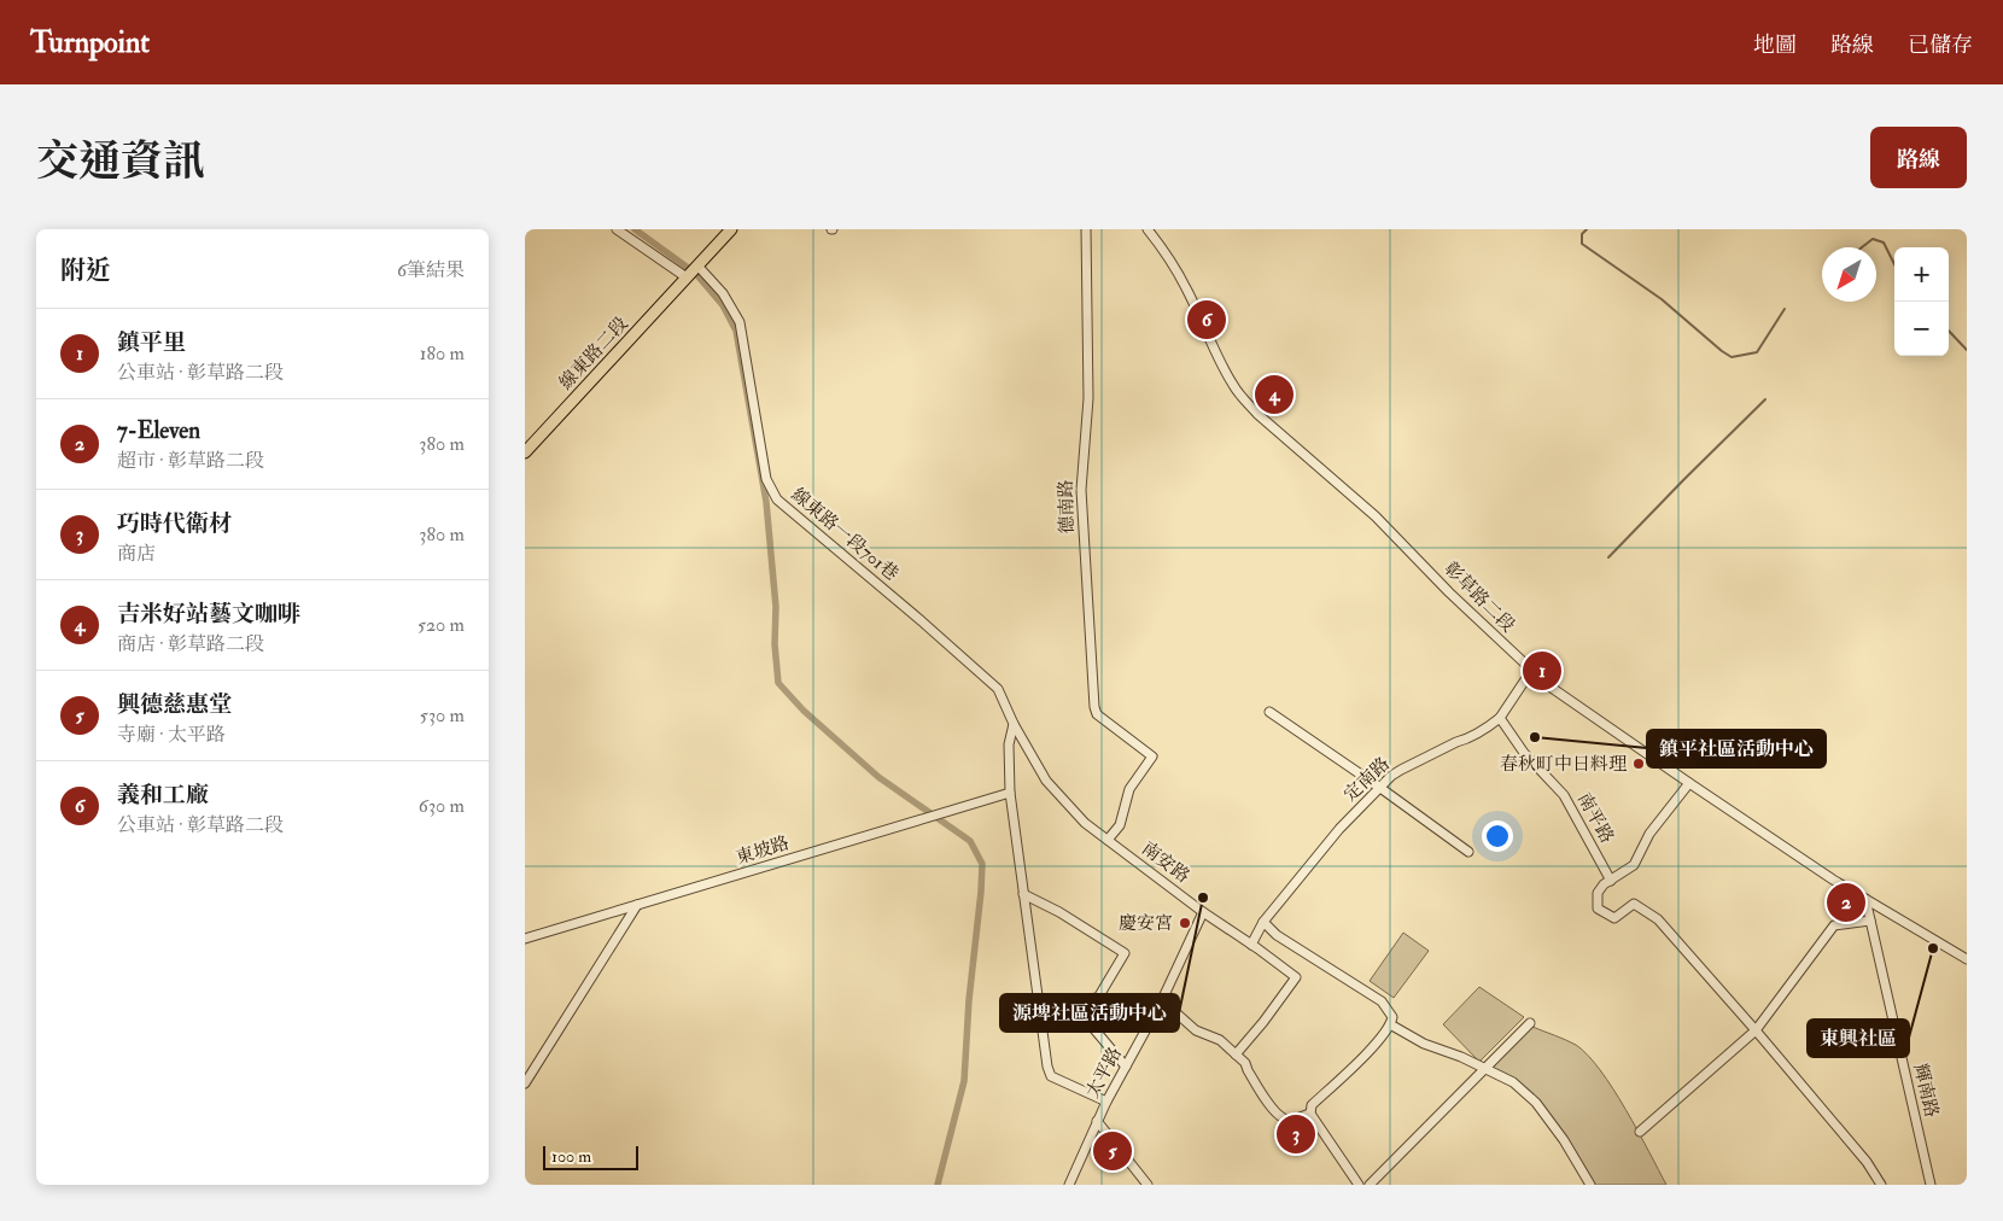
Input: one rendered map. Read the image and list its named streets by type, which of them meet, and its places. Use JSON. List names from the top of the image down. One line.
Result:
{"streets":{"main road":["線東路二段"],"street":["德南路","線東路一段701巷","彰草路二段","定南路","南平路","東坡路","南安路","太平路","輝南路"]},"crossings":[["線東路二段","線東路一段701巷"],["德南路","線東路一段701巷"],["德南路","南安路"],["線東路一段701巷","南安路"],["彰草路二段","定南路"],["彰草路二段","南平路"],["彰草路二段","輝南路"],["定南路","南平路"],["定南路","南安路"],["南安路","太平路"]],"places":["鎮平社區活動中心","春秋町中日料理","源埤社區活動中心","慶安宮","東興社區"],"scale_bar":"100 m","north":"bottom left","page":{"header":"Turnpoint","nav":["地圖","路線","已儲存"],"title":"交通資訊","buttons":"路線","heading":["附近","6筆結果"],"map_buttons":["+","−"],"pins":["6","4","1","2","3","5"],"list":[{"mark":"1","name":"鎮平里","note":"公車站 · 彰草路二段","value":"180 m"},{"mark":"2","name":"7-Eleven","note":"超市 · 彰草路二段","value":"380 m"},{"mark":"3","name":"巧時代衛材","note":"商店","value":"380 m"},{"mark":"4","name":"吉米好站藝文咖啡","note":"商店 · 彰草路二段","value":"520 m"},{"mark":"5","name":"興德慈惠堂","note":"寺廟 · 太平路","value":"530 m"},{"mark":"6","name":"義和工廠","note":"公車站 · 彰草路二段","value":"630 m"}],"scale":"100 m"}}
